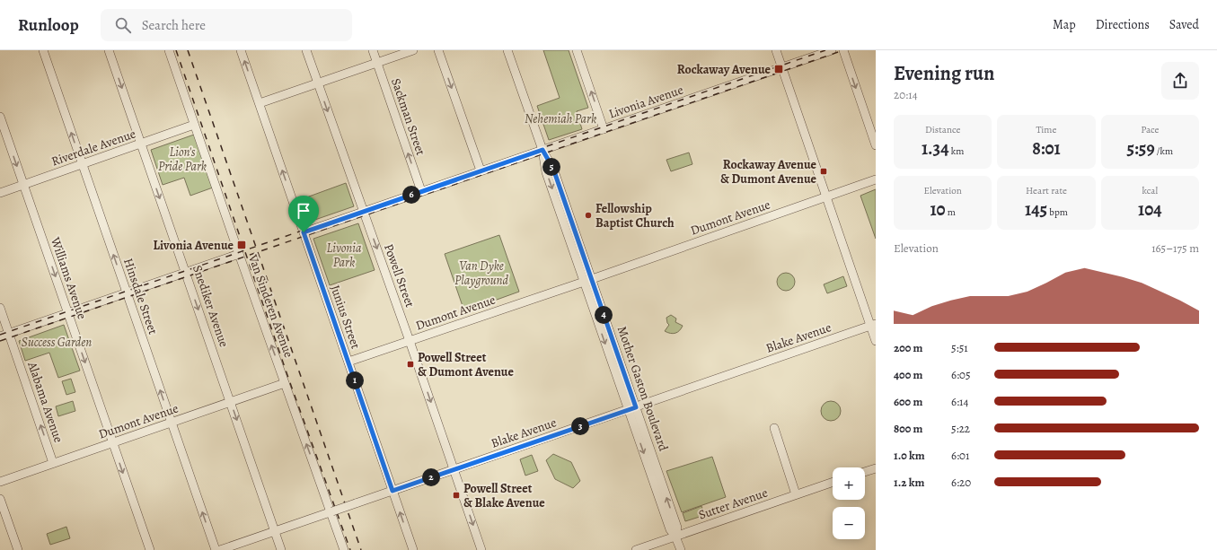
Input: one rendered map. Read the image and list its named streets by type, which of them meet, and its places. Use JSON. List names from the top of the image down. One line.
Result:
{"streets":{"street":["Livonia Avenue","Sackman Street","Riverdale Avenue","Dumont Avenue","Powell Street","Williams Avenue","Hinsdale Street","Snediker Avenue","Van Sinderen Avenue","Junius Street","Blake Avenue","Mother Gaston Boulevard","Alabama Avenue","Sutter Avenue"]},"crossings":[["Livonia Avenue","Sackman Street"],["Livonia Avenue","Powell Street"],["Livonia Avenue","Junius Street"],["Livonia Avenue","Mother Gaston Boulevard"],["Riverdale Avenue","Williams Avenue"],["Riverdale Avenue","Hinsdale Street"],["Riverdale Avenue","Snediker Avenue"],["Riverdale Avenue","Van Sinderen Avenue"],["Dumont Avenue","Powell Street"],["Dumont Avenue","Williams Avenue"],["Dumont Avenue","Hinsdale Street"],["Dumont Avenue","Snediker Avenue"],["Dumont Avenue","Van Sinderen Avenue"],["Dumont Avenue","Junius Street"],["Dumont Avenue","Mother Gaston Boulevard"],["Dumont Avenue","Alabama Avenue"],["Powell Street","Blake Avenue"],["Snediker Avenue","Blake Avenue"],["Van Sinderen Avenue","Blake Avenue"],["Junius Street","Blake Avenue"],["Blake Avenue","Mother Gaston Boulevard"],["Mother Gaston Boulevard","Sutter Avenue"]],"one_way":["Powell Street","Williams Avenue","Hinsdale Street","Snediker Avenue","Van Sinderen Avenue","Junius Street","Alabama Avenue"],"parks":["Nehemiah Park","Lion's Pride Park","Livonia Park","Van Dyke Playground","Success Garden"],"places":{"transit":["Rockaway Avenue","Rockaway Avenue & Dumont Avenue","Livonia Avenue","Powell Street & Dumont Avenue","Powell Street & Blake Avenue"],"other":["Fellowship Baptist Church"]},"page":{"header":"Runloop","search":"Search here","nav":["Map","Directions","Saved"],"heading":["Evening run","20:14"],"stats":[["Distance","1.34 km"],["Time","8:01"],["Pace","5:59 /km"],["Elevation","10 m"],["Heart rate","145 bpm"],["kcal","104"]],"pins":["5","6","4","1","3","2"],"chart":["Elevation","165–175 m"],"list":[{"name":"200 m","note":"5:51"},{"name":"400 m","note":"6:05"},{"name":"600 m","note":"6:14"},{"name":"800 m","note":"5:22"},{"name":"1.0 km","note":"6:01"},{"name":"1.2 km","note":"6:20"}],"map_buttons":["+","−"]}}
